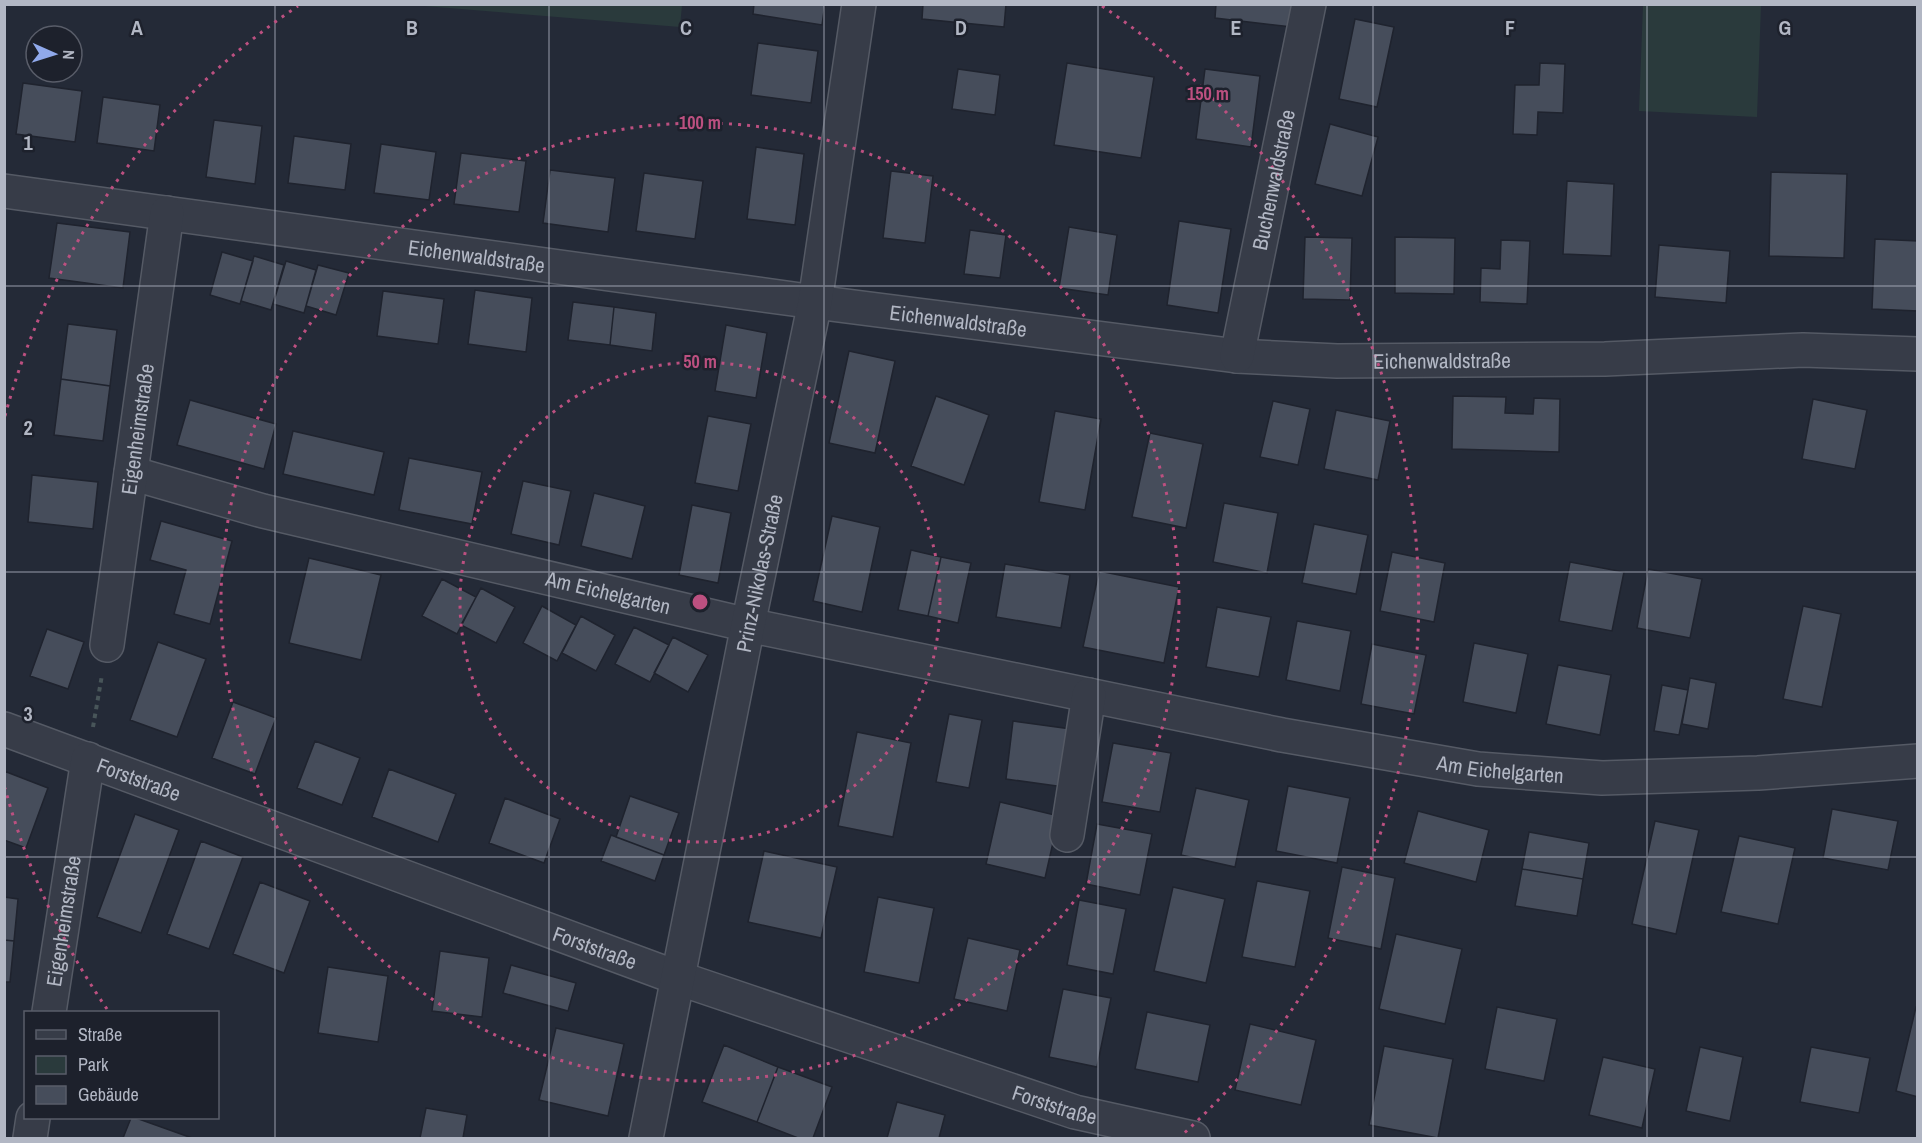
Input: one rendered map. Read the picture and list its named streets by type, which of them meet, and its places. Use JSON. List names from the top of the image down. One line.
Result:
{"streets":{"street":["Buchenwaldstraße","Eichenwaldstraße","Eigenheimstraße","Prinz-Nikolas-Straße","Am Eichelgarten","Forststraße"]},"crossings":[["Buchenwaldstraße","Eichenwaldstraße"],["Eichenwaldstraße","Eigenheimstraße"],["Eichenwaldstraße","Prinz-Nikolas-Straße"],["Eigenheimstraße","Am Eichelgarten"],["Eigenheimstraße","Forststraße"],["Prinz-Nikolas-Straße","Am Eichelgarten"],["Prinz-Nikolas-Straße","Forststraße"]],"legend":["Straße","Park","Gebäude"],"north":"right","grid":{"columns":["A","B","C","D","E","F","G"],"rows":["1","2","3"]},"rings":["150 m","100 m","50 m"]}
